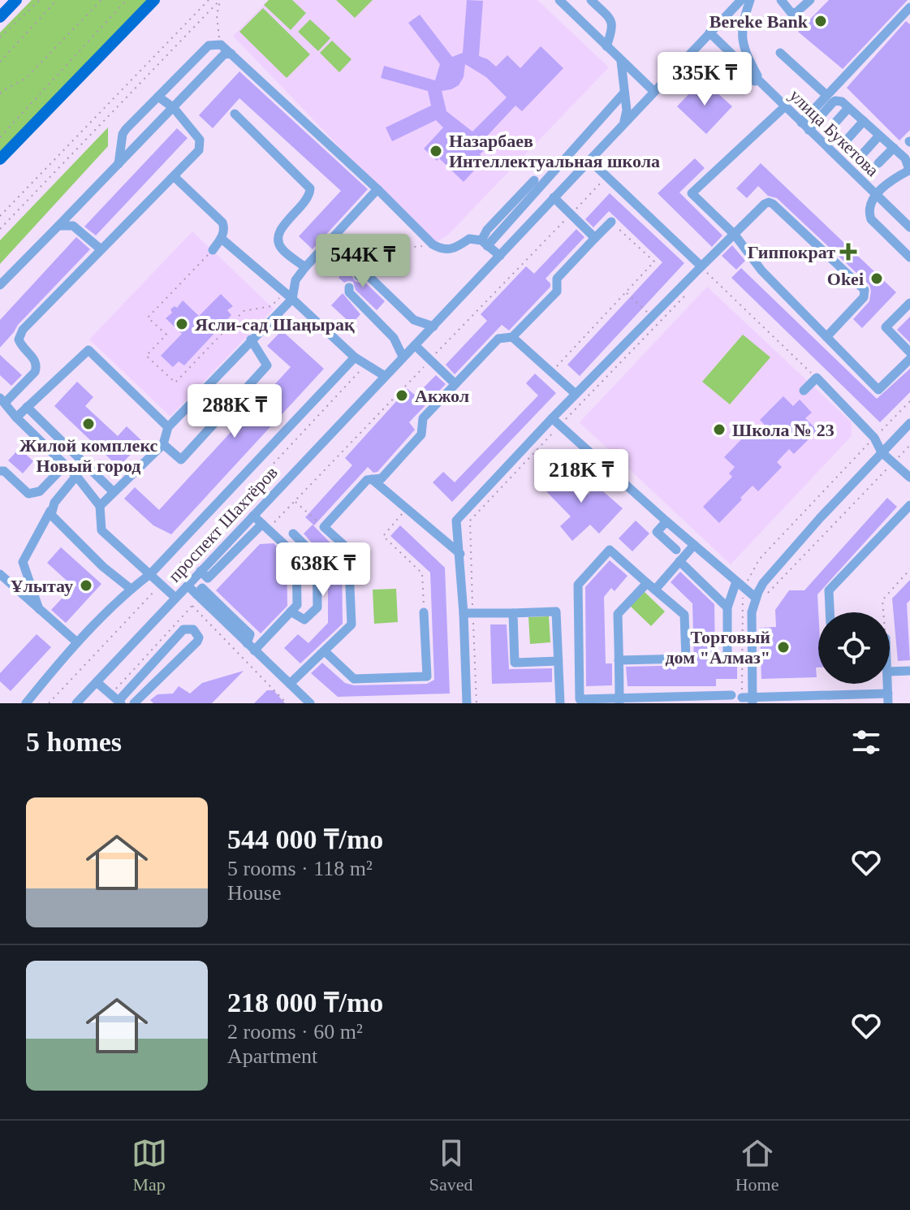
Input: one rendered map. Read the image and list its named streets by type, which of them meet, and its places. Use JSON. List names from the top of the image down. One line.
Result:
{"streets":{"street":["улица Букетова","проспект Шахтёров"]},"crossings":[["улица Букетова","проспект Шахтёров"]],"places":{"other":["Bereke Bank","Назарбаев Интеллектуальная школа","Okei","Ясли-сад Шаңырақ","Акжол","Жилой комплекс Новый город","Школа № 23","Ұлытау","Торговый дом \"Алмаз\""],"health":["Гиппократ"]},"page":{"price":["335K ₸","544K ₸","288K ₸","218K ₸","638K ₸"],"heading":"5 homes","list":[{"name":"544 000 ₸/mo","note":"5 rooms · 118 m² · House"},{"name":"218 000 ₸/mo","note":"2 rooms · 60 m² · Apartment"}],"tabs":["Map","Saved","Home"]}}
